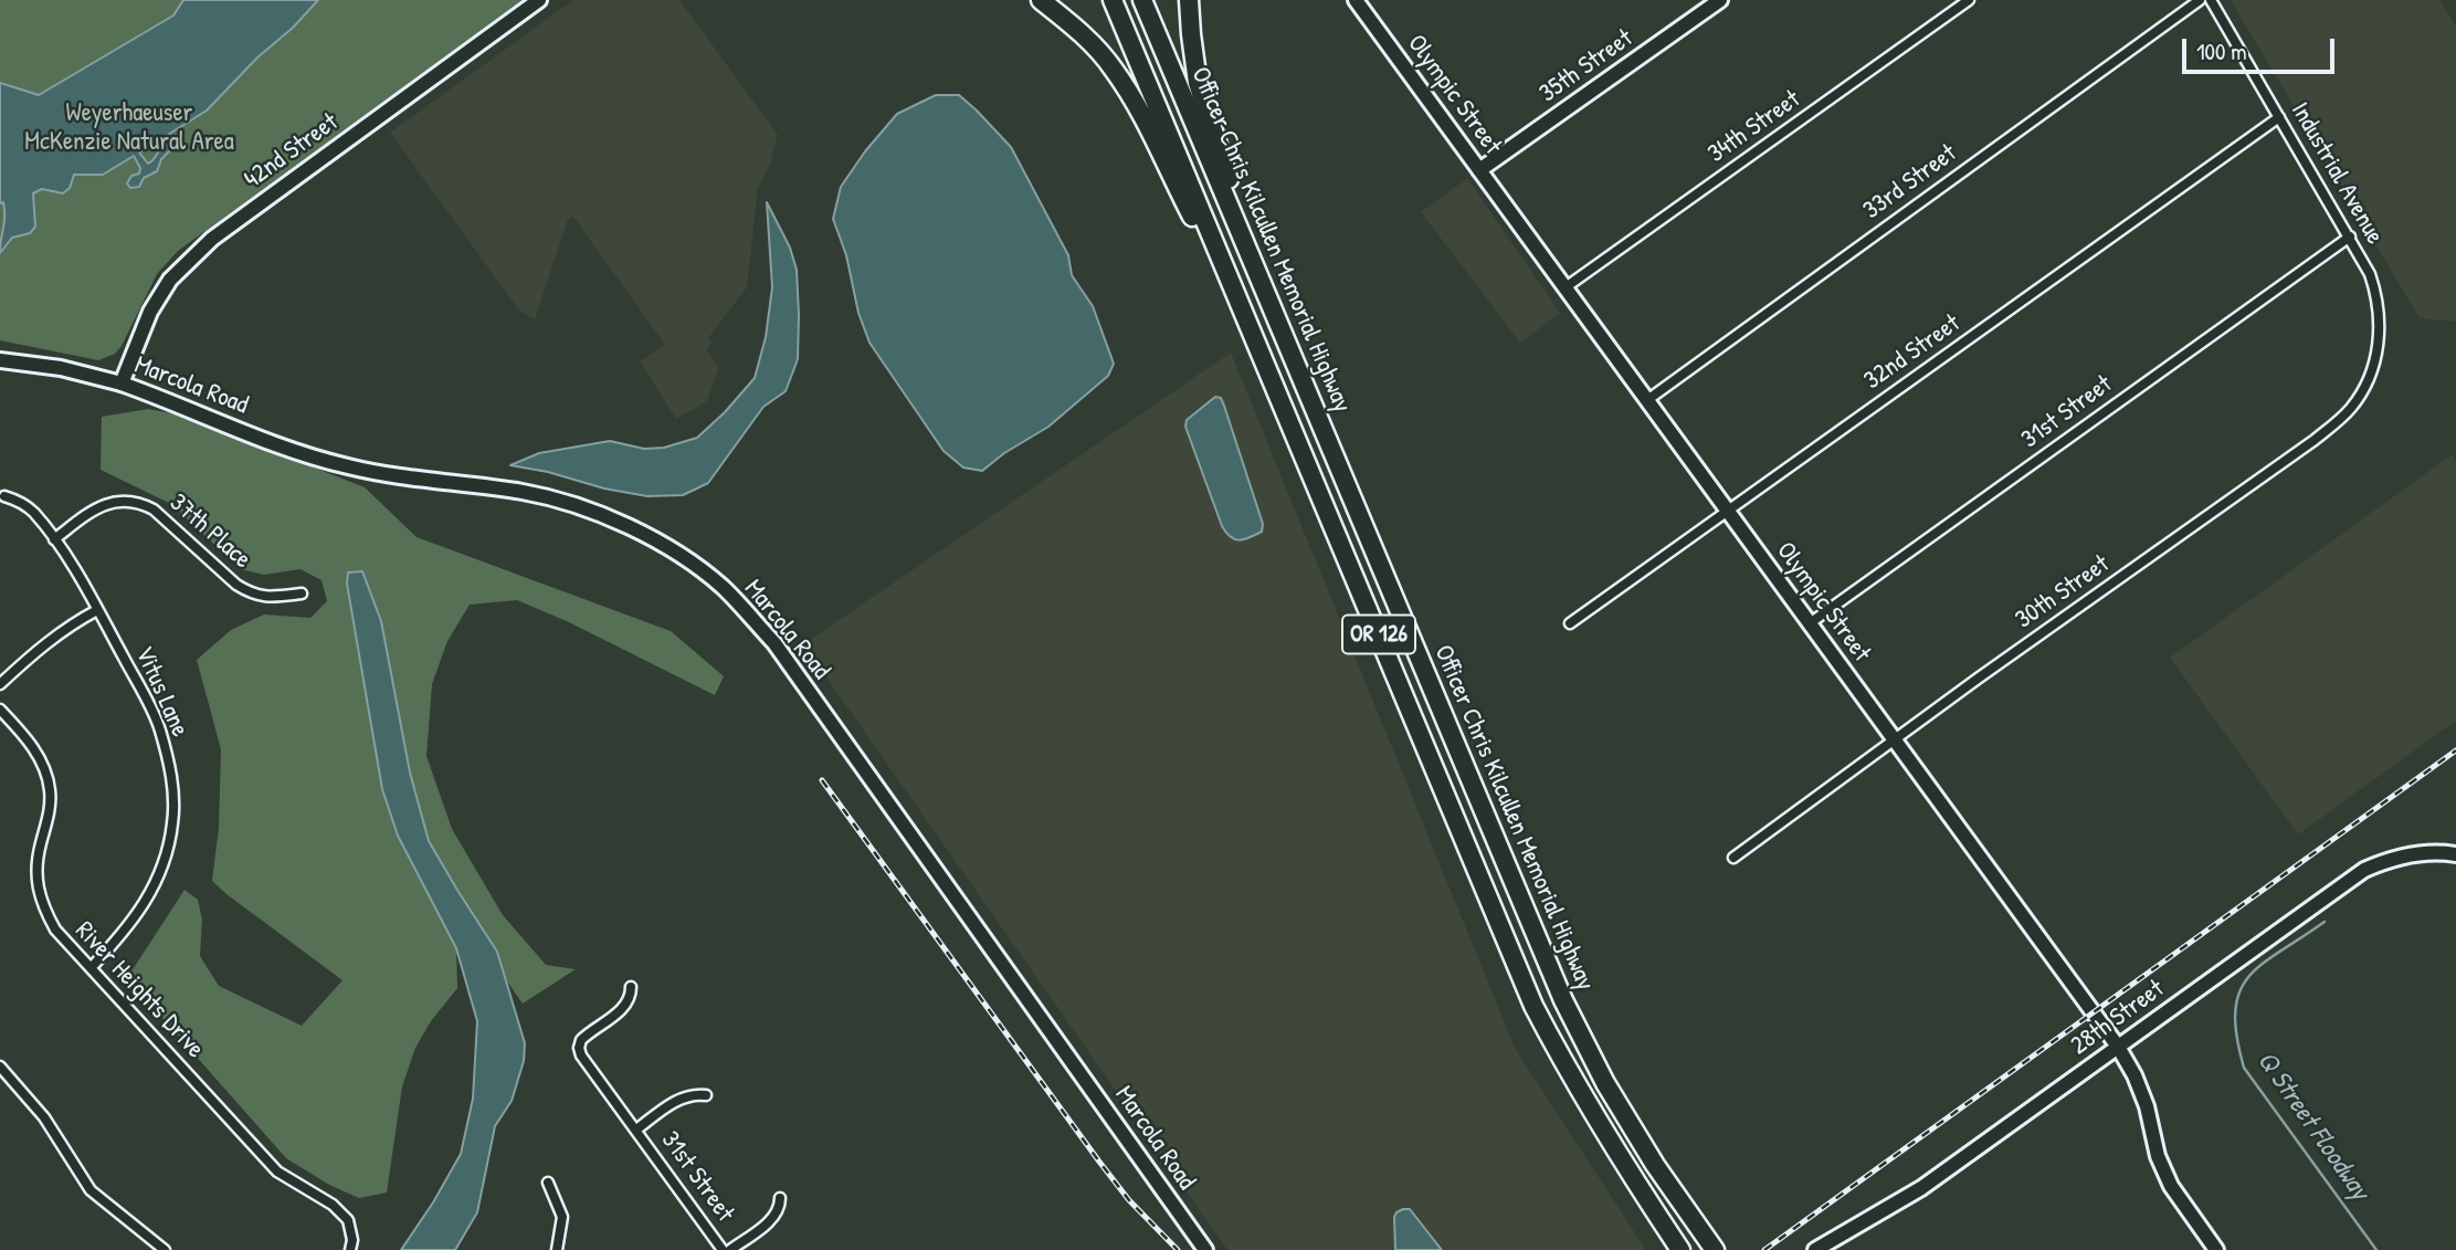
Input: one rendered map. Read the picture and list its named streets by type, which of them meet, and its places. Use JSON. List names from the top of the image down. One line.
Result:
{"streets":{"highway":["Officer Chris Kilcullen Memorial Highway","OR 126"],"main road":["35th Street","Olympic Street","42nd Street","Marcola Road","28th Street"],"street":["34th Street","Industrial Avenue","33rd Street","32nd Street","31st Street","37th Place","30th Street","Vitus Lane","River Heights Drive"]},"crossings":[["35th Street","Olympic Street"],["Olympic Street","34th Street"],["Olympic Street","33rd Street"],["Olympic Street","32nd Street"],["Olympic Street","31st Street"],["Olympic Street","30th Street"],["Olympic Street","28th Street"],["42nd Street","Marcola Road"],["Industrial Avenue","32nd Street"],["Industrial Avenue","31st Street"],["Industrial Avenue","30th Street"],["37th Place","Vitus Lane"],["Vitus Lane","River Heights Drive"]],"water":["Q Street Floodway"],"parks":["Weyerhaeuser McKenzie Natural Area"],"scale_bar":"100 m"}
